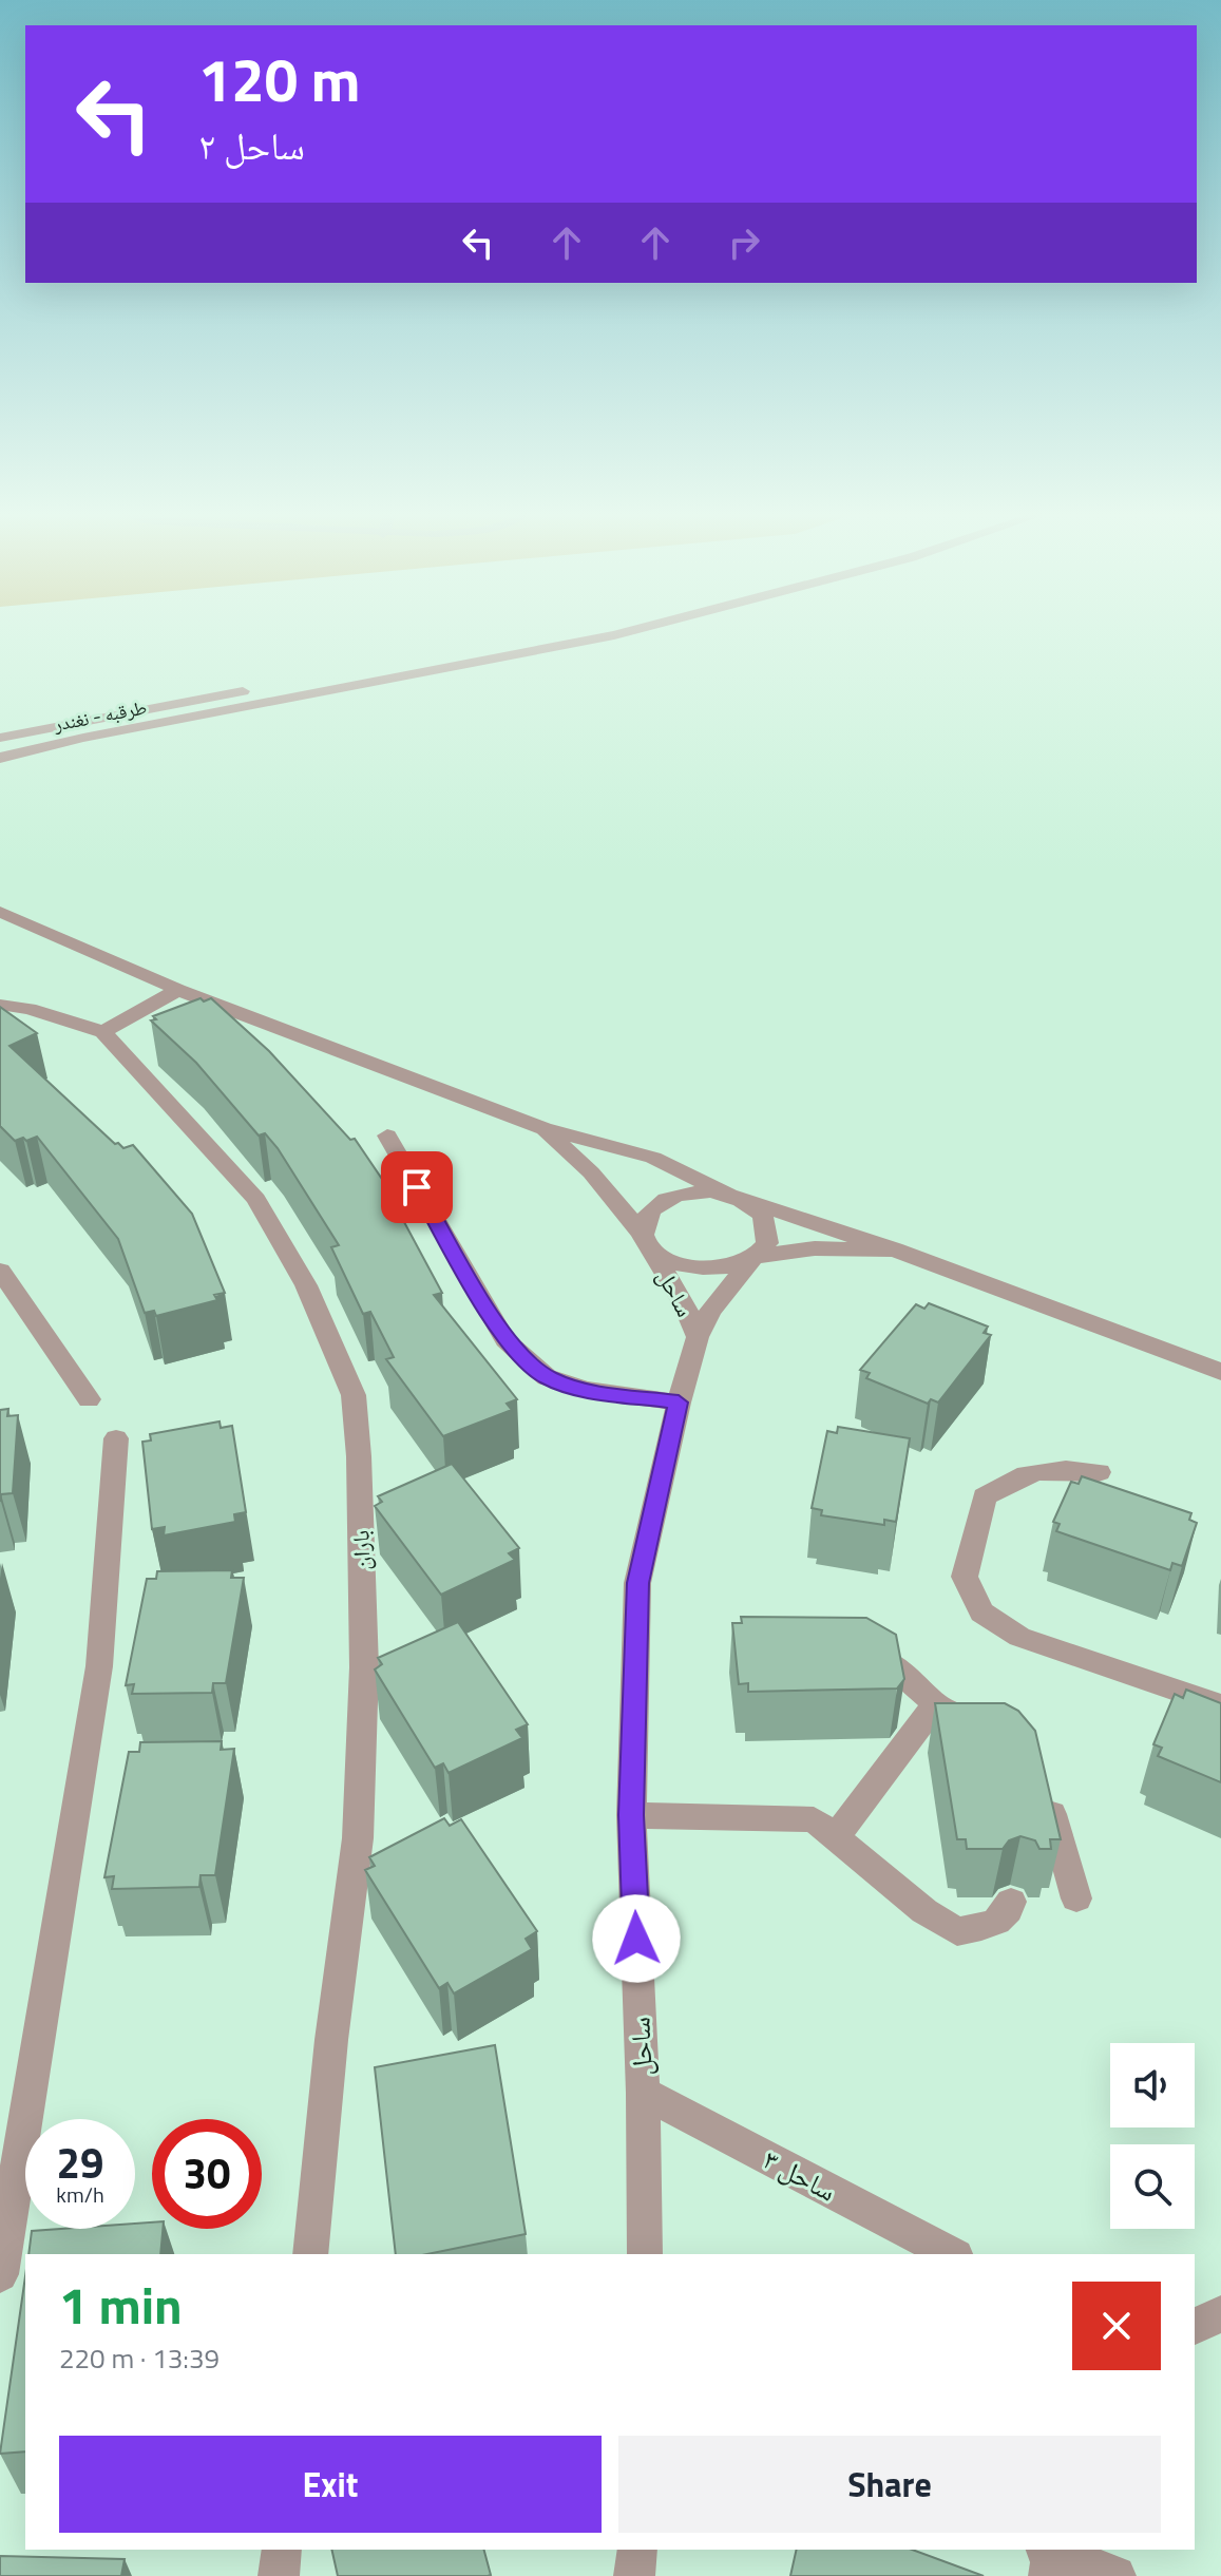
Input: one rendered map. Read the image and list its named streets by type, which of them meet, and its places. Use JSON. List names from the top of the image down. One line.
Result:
{"streets":{"street":["طرقبه - نغندر","ساحل","باران","ساحل ۳"]},"crossings":[["ساحل","ساحل ۳"]],"page":{"turn":["120 m","ساحل ۲"],"speed":"29 km/h","limit":"30","heading":["1 min","220 m · 13:39"],"buttons":["Exit","Share"]}}
